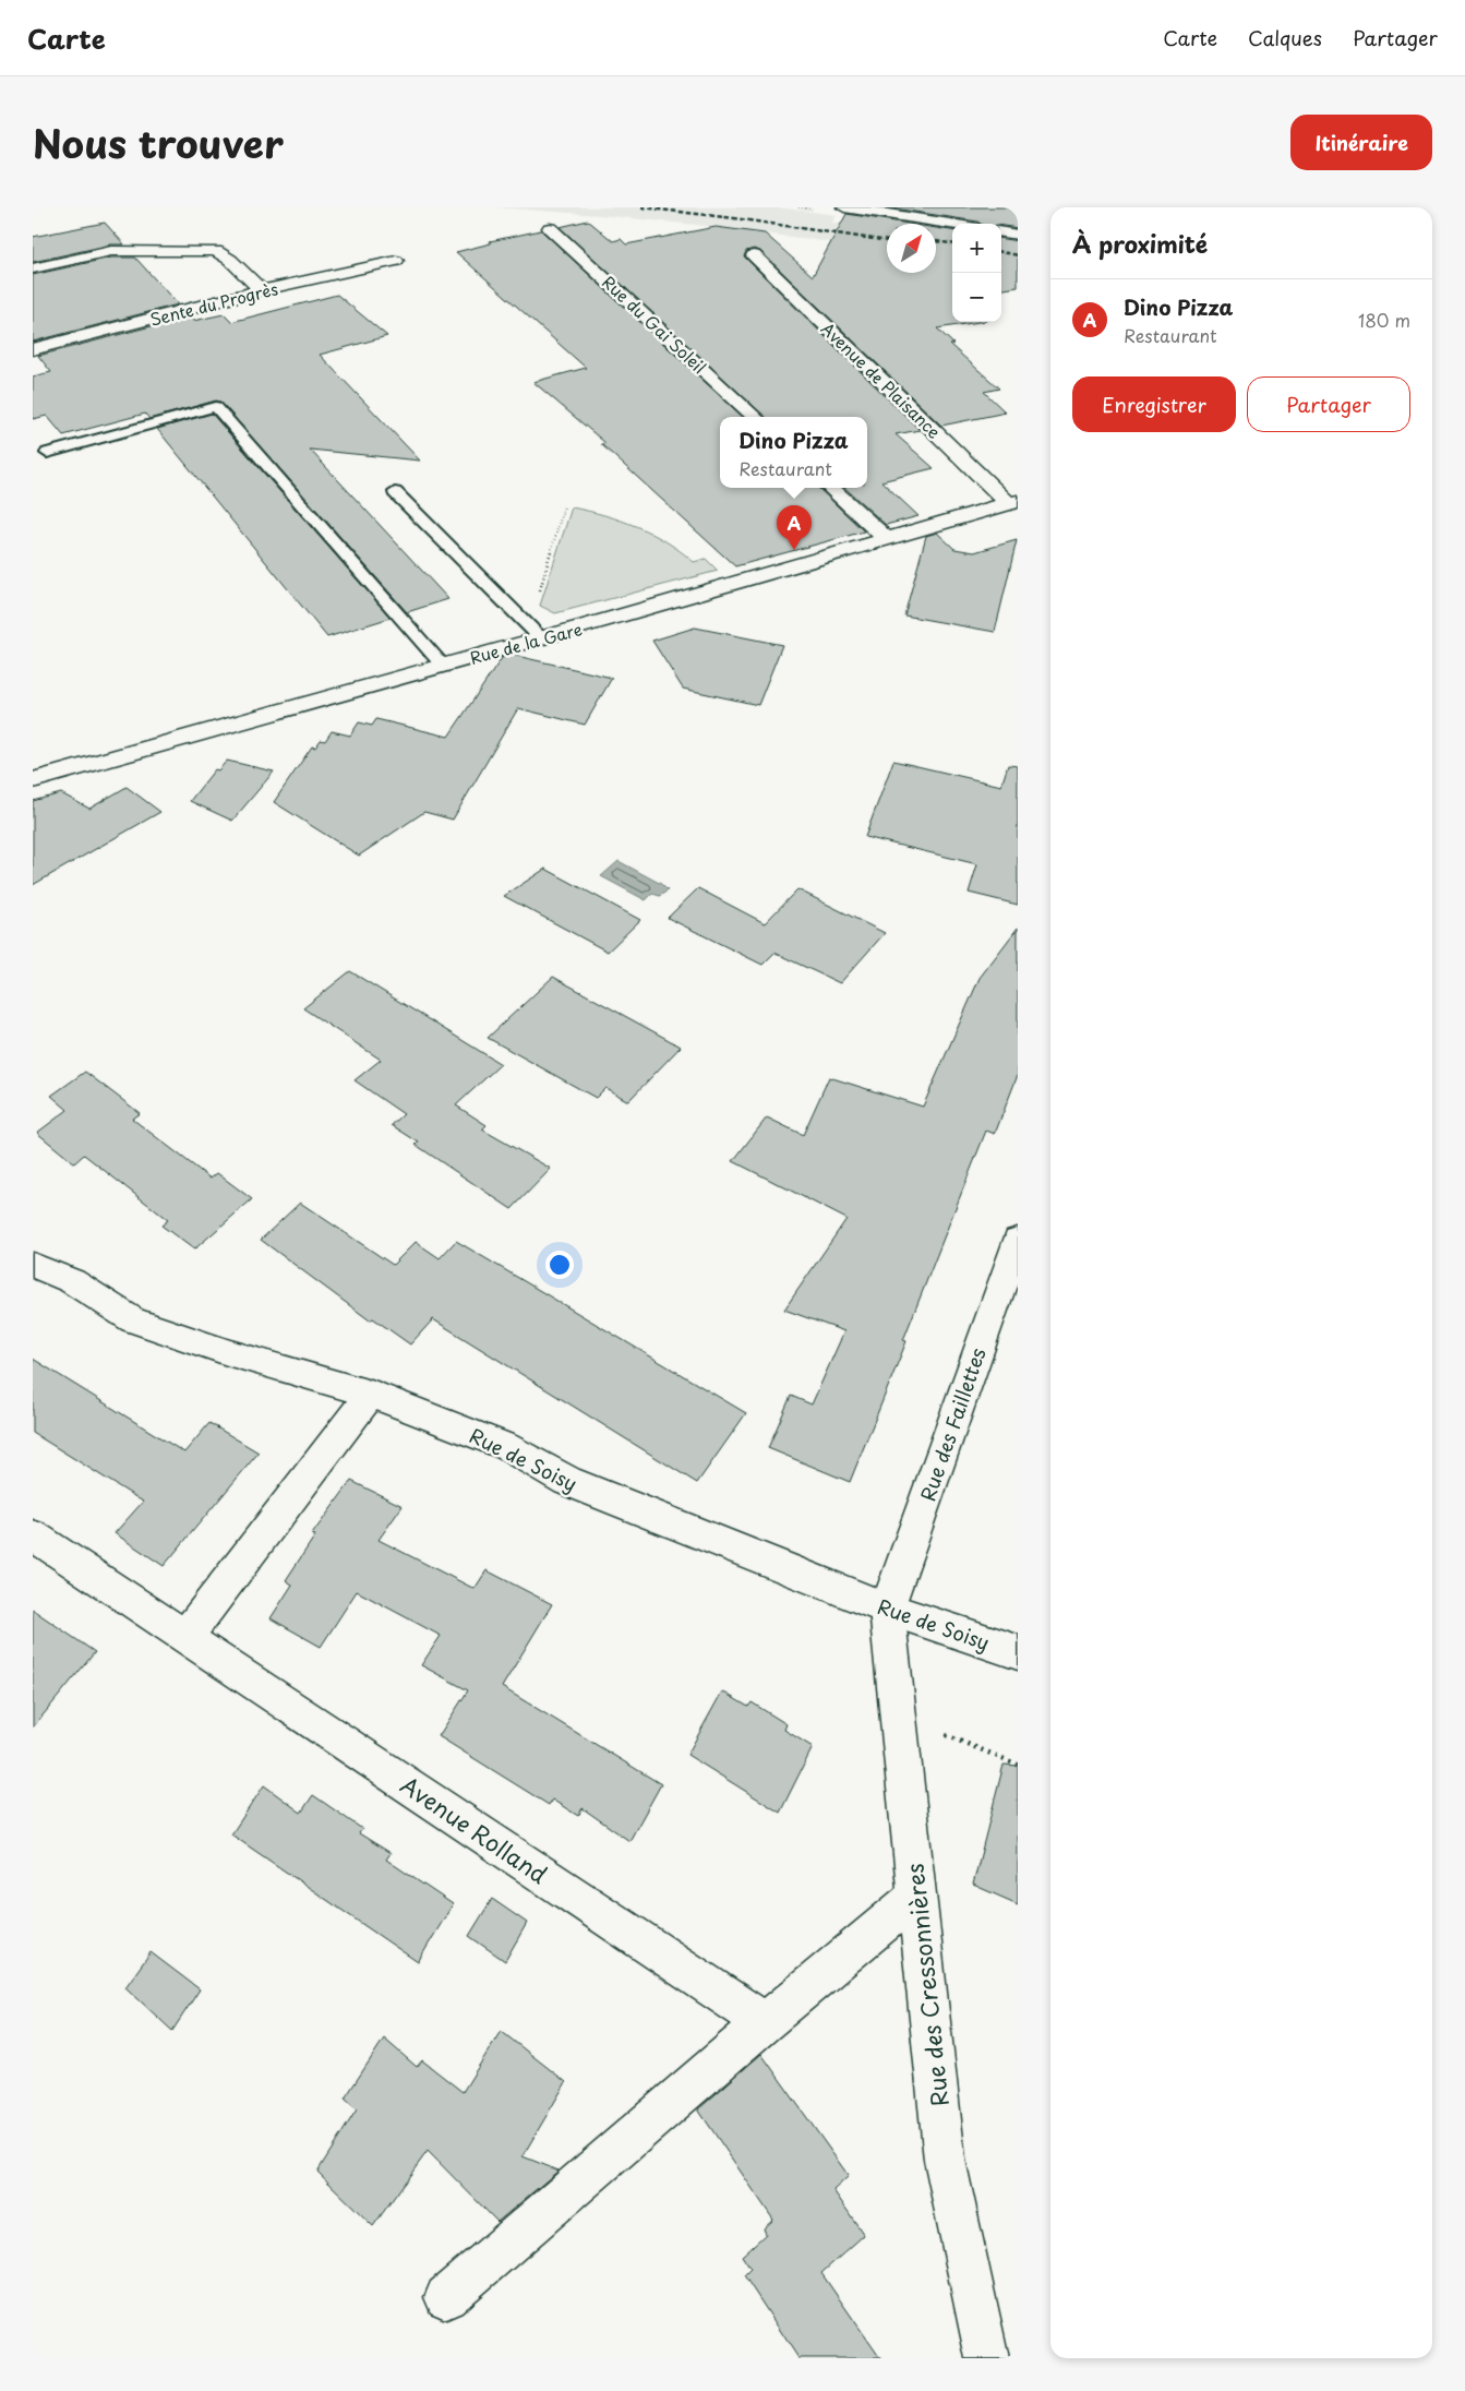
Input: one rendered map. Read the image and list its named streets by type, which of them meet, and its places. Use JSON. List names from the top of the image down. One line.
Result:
{"streets":{"street":["Sente du Progrès","Rue du Gai Soleil","Avenue de Plaisance","Rue de la Gare","Rue des Faillettes","Rue de Soisy","Avenue Rolland","Rue des Cressonnières"]},"crossings":[["Avenue de Plaisance","Rue de la Gare"],["Rue des Faillettes","Rue de Soisy"],["Rue des Faillettes","Rue des Cressonnières"],["Rue de Soisy","Rue des Cressonnières"]],"north":"top right","page":{"header":"Carte","nav":["Carte","Calques","Partager"],"title":"Nous trouver","buttons":["Itinéraire",["Enregistrer","Partager"]],"heading":"À proximité","map_buttons":["+","−"],"list":[{"mark":"A","name":"Dino Pizza","note":"Restaurant","value":"180 m"}],"popup":["Dino Pizza","Restaurant"],"pins":"A"}}
